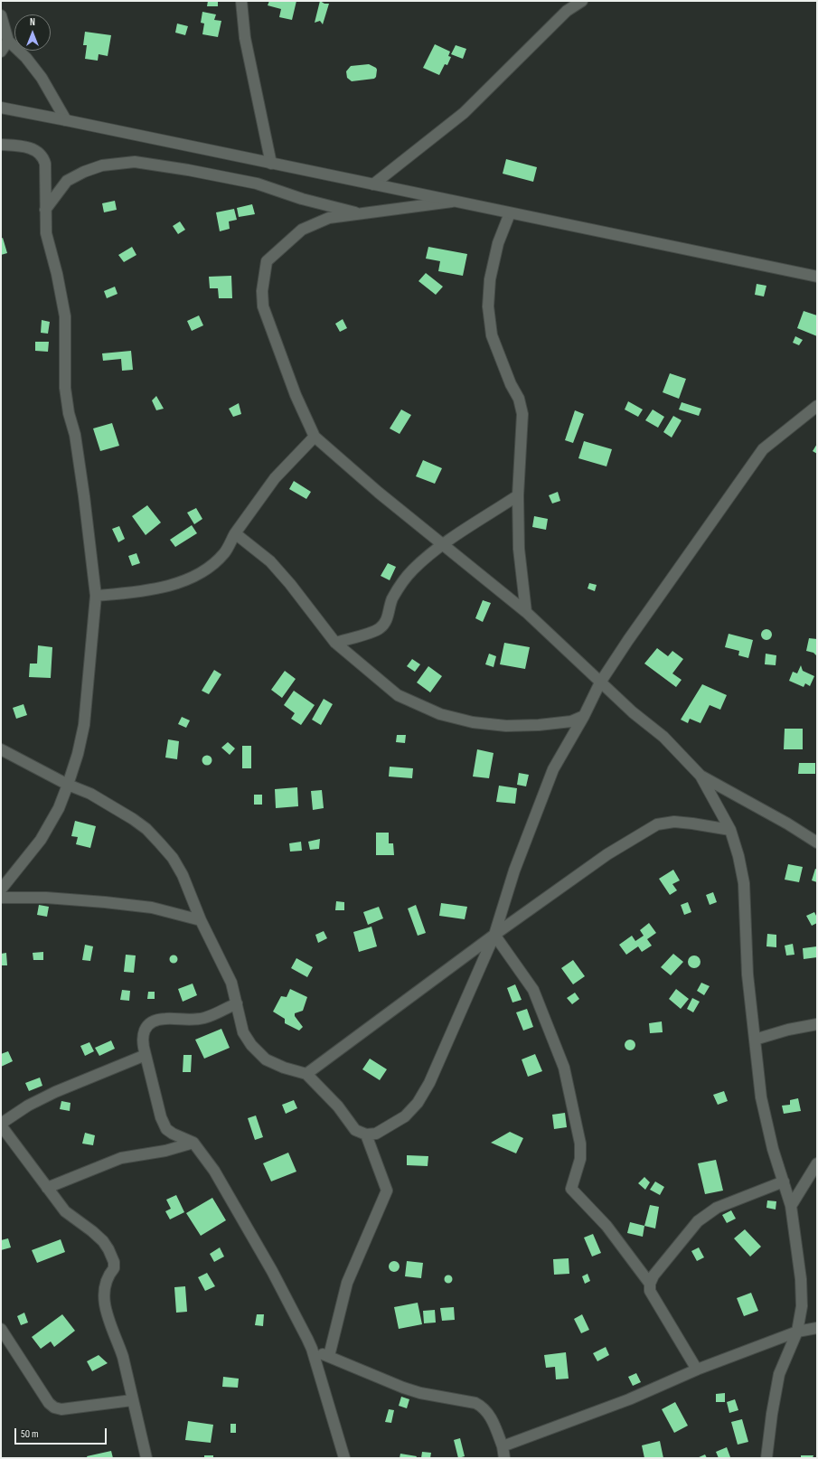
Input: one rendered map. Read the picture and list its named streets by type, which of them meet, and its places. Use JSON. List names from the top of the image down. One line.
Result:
{"scale_bar":"50 m","north":"top"}
